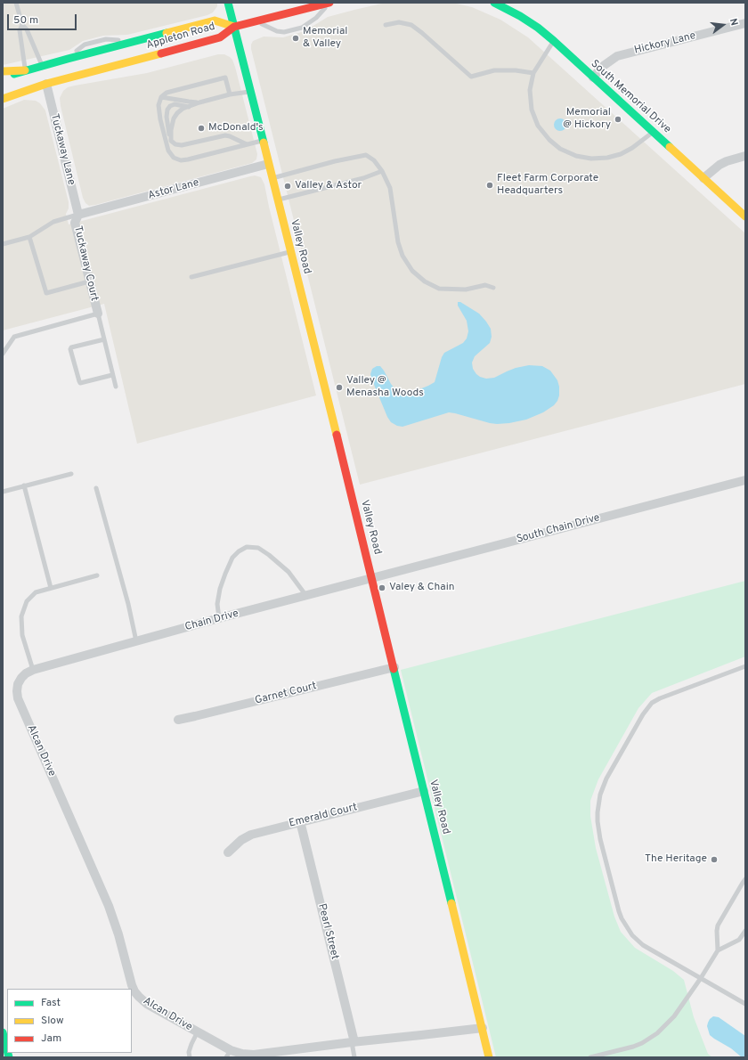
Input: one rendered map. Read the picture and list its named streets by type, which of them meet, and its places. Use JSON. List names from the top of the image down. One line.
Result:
{"streets":{"main road":["Appleton Road","South Memorial Drive","Valley Road"],"street":["Hickory Lane","Tuckaway Lane","Astor Lane","Tuckaway Court","South Chain Drive","Chain Drive","Garnet Court","Alcan Drive","Emerald Court","Pearl Street"]},"crossings":[["Appleton Road","Tuckaway Lane"],["Appleton Road","Valley Road"],["Hickory Lane","South Memorial Drive"],["Tuckaway Lane","Astor Lane"],["Tuckaway Lane","Tuckaway Court"],["Astor Lane","Valley Road"],["Astor Lane","Tuckaway Court"],["Valley Road","South Chain Drive"],["Valley Road","Chain Drive"],["Valley Road","Garnet Court"],["Valley Road","Alcan Drive"],["Valley Road","Emerald Court"],["South Chain Drive","Chain Drive"],["Chain Drive","Alcan Drive"],["Alcan Drive","Pearl Street"],["Emerald Court","Pearl Street"]],"places":["Memorial & Valley","Memorial @ Hickory","McDonald's","Fleet Farm Corporate Headquarters","Valley & Astor","Valley @ Menasha Woods","Valey & Chain","The Heritage"],"legend":["Fast","Slow","Jam"],"scale_bar":"50 m","north":"right"}
